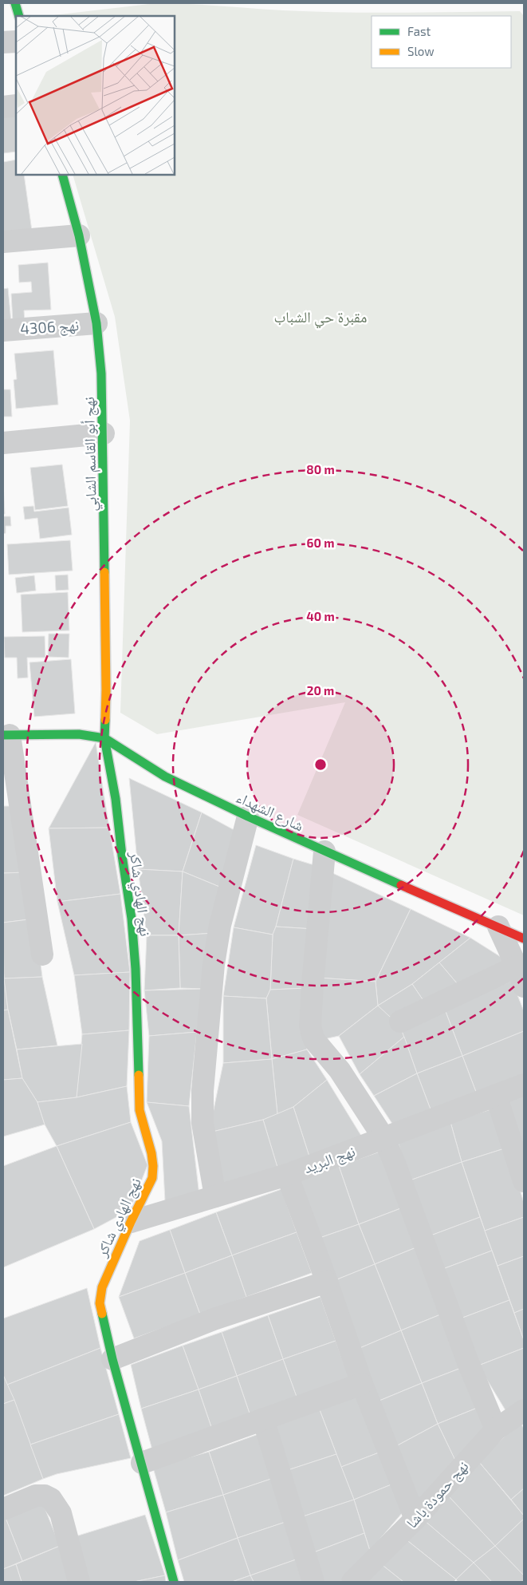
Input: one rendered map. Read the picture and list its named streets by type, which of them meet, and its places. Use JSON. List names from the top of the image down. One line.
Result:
{"streets":{"street":["نهج 4306","نهج أبو القاسم الشابي","شارع الشهداء","نهج الهادي شاكر","نهج البريد","نهج حمودة باشا"]},"crossings":[["نهج 4306","نهج أبو القاسم الشابي"],["نهج أبو القاسم الشابي","شارع الشهداء"],["نهج أبو القاسم الشابي","نهج الهادي شاكر"],["شارع الشهداء","نهج الهادي شاكر"],["نهج الهادي شاكر","نهج البريد"]],"parks":["مقبرة حي الشباب"],"legend":["Fast","Slow"],"rings":["80 m","60 m","40 m","20 m"]}
